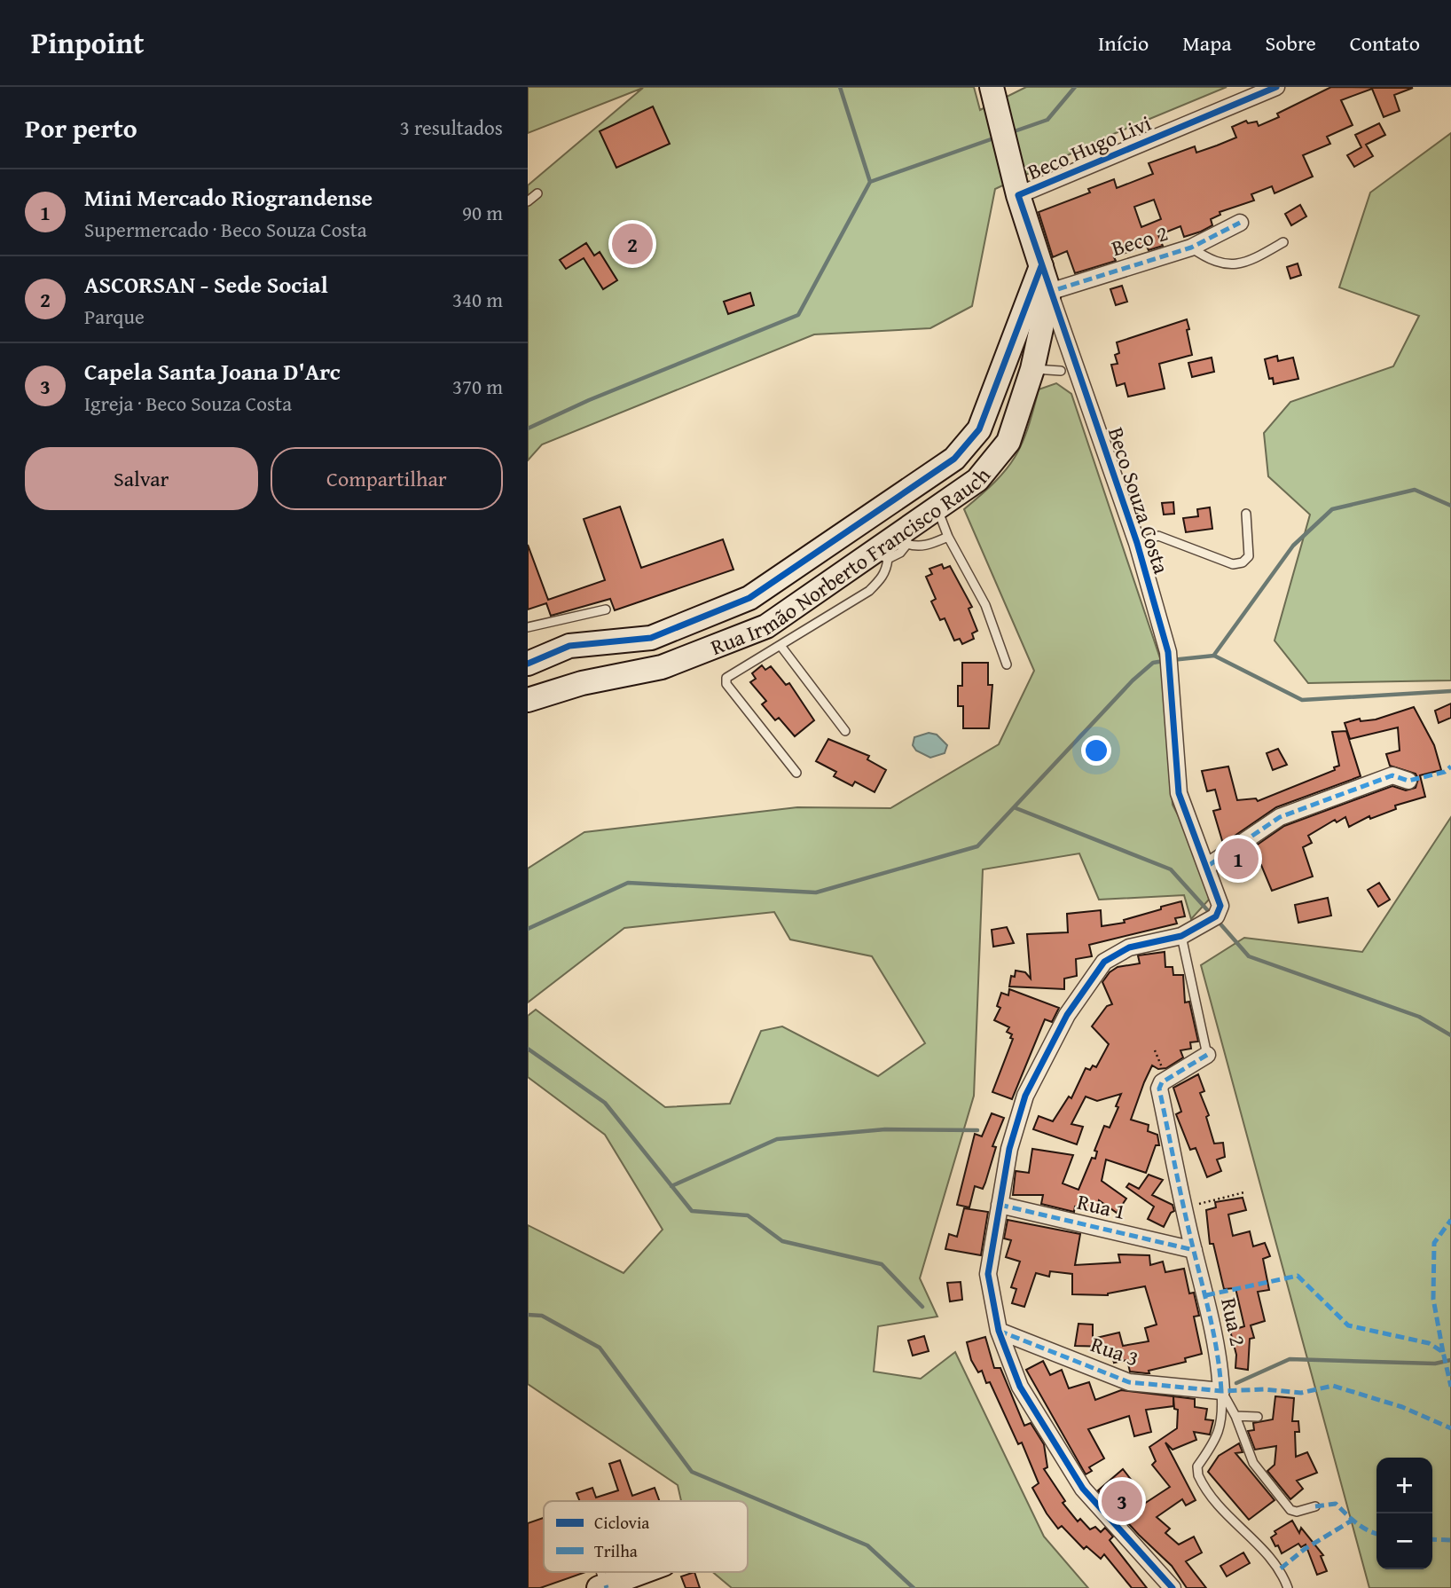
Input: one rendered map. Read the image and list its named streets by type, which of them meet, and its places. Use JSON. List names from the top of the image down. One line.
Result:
{"streets":{"street":["Beco Hugo Livi","Beco 2","Beco Souza Costa","Rua Irmão Norberto Francisco Rauch","Rua 1","Rua 2","Rua 3"]},"crossings":[["Beco Hugo Livi","Beco Souza Costa"],["Beco 2","Beco Souza Costa"],["Beco 2","Rua Irmão Norberto Francisco Rauch"],["Beco Souza Costa","Rua Irmão Norberto Francisco Rauch"],["Beco Souza Costa","Rua 1"],["Beco Souza Costa","Rua 3"],["Rua 1","Rua 2"],["Rua 2","Rua 3"]],"legend":["Ciclovia","Trilha"],"page":{"header":"Pinpoint","nav":["Início","Mapa","Sobre","Contato"],"heading":["Por perto","3 resultados"],"list":[{"mark":"1","name":"Mini Mercado Riograndense","note":"Supermercado · Beco Souza Costa","value":"90 m"},{"mark":"2","name":"ASCORSAN - Sede Social","note":"Parque","value":"340 m"},{"mark":"3","name":"Capela Santa Joana D'Arc","note":"Igreja · Beco Souza Costa","value":"370 m"}],"pins":["2","1","3"],"buttons":["Salvar","Compartilhar"],"map_buttons":["+","−"]}}
